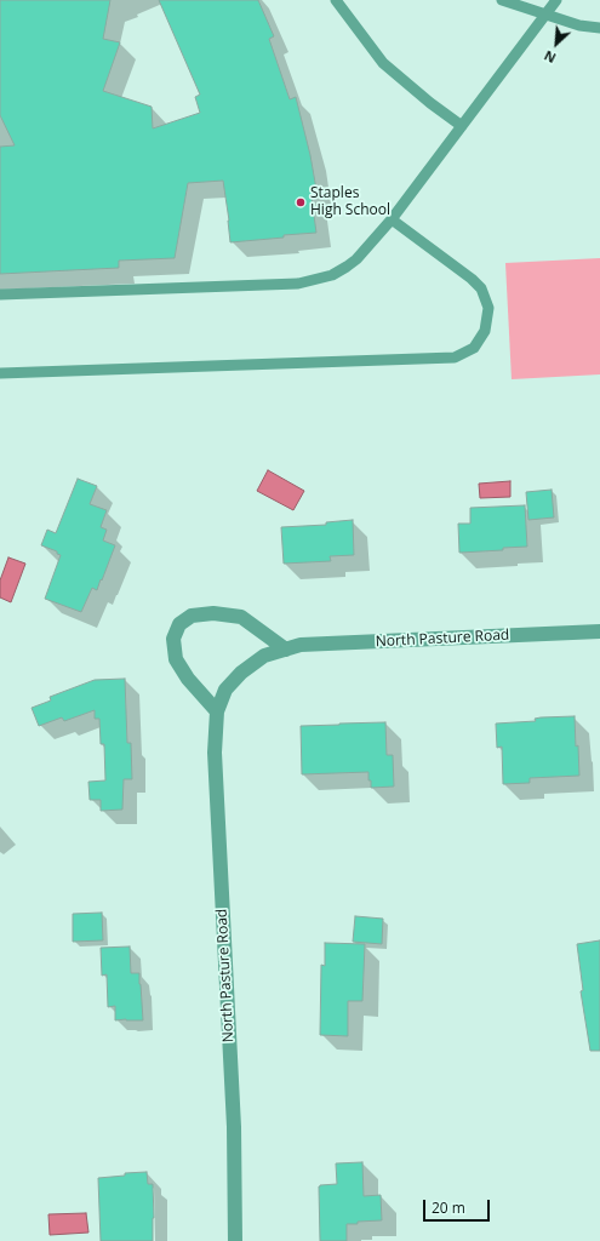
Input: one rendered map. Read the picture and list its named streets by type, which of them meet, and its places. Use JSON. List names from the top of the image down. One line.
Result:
{"streets":{"street":["North Pasture Road"]},"places":["Staples High School"],"scale_bar":"20 m","north":"bottom left"}
